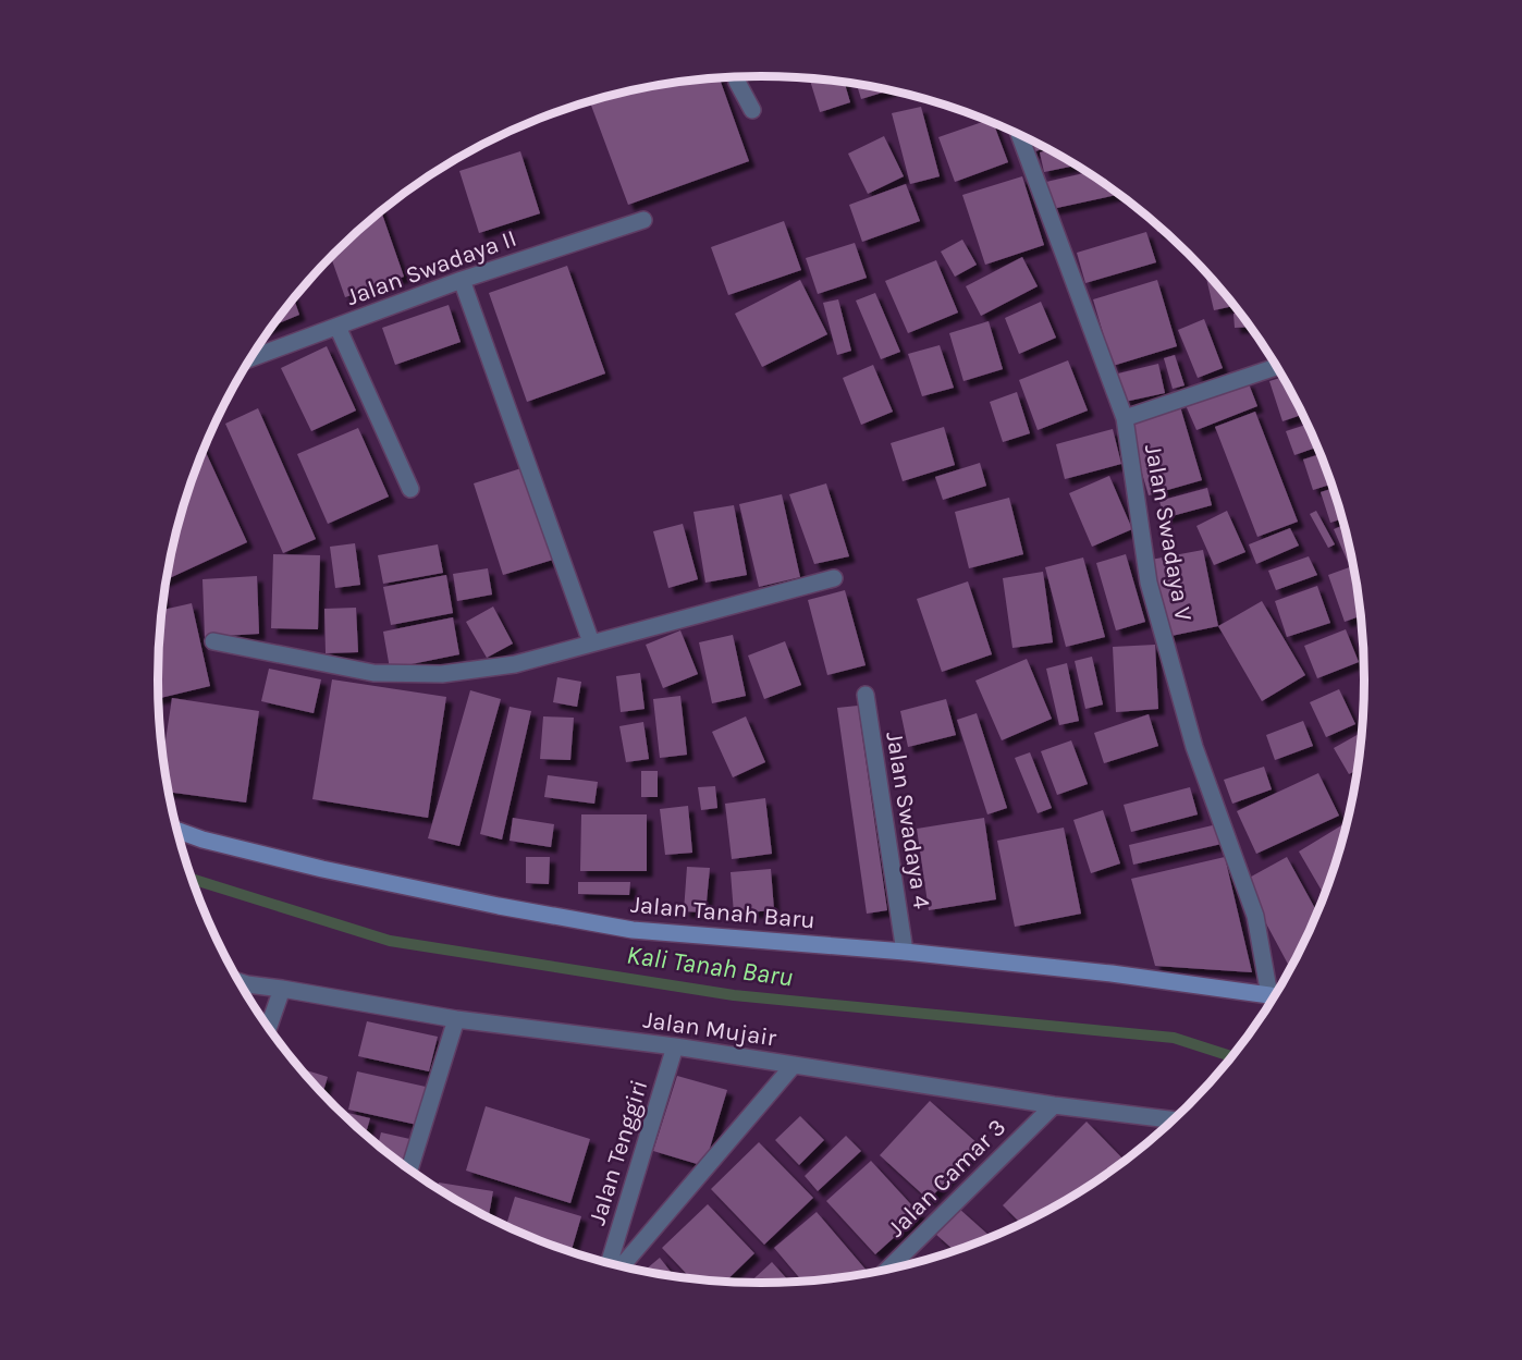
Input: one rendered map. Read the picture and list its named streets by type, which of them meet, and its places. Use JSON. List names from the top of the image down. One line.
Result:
{"streets":{"main road":["Jalan Tanah Baru"],"street":["Jalan Swadaya II","Jalan Swadaya V","Jalan Swadaya 4","Jalan Mujair","Jalan Tenggiri","Jalan Camar 3"]},"crossings":[["Jalan Swadaya 4","Jalan Tanah Baru"],["Jalan Mujair","Jalan Tenggiri"],["Jalan Mujair","Jalan Camar 3"]],"water":["Kali Tanah Baru"]}
